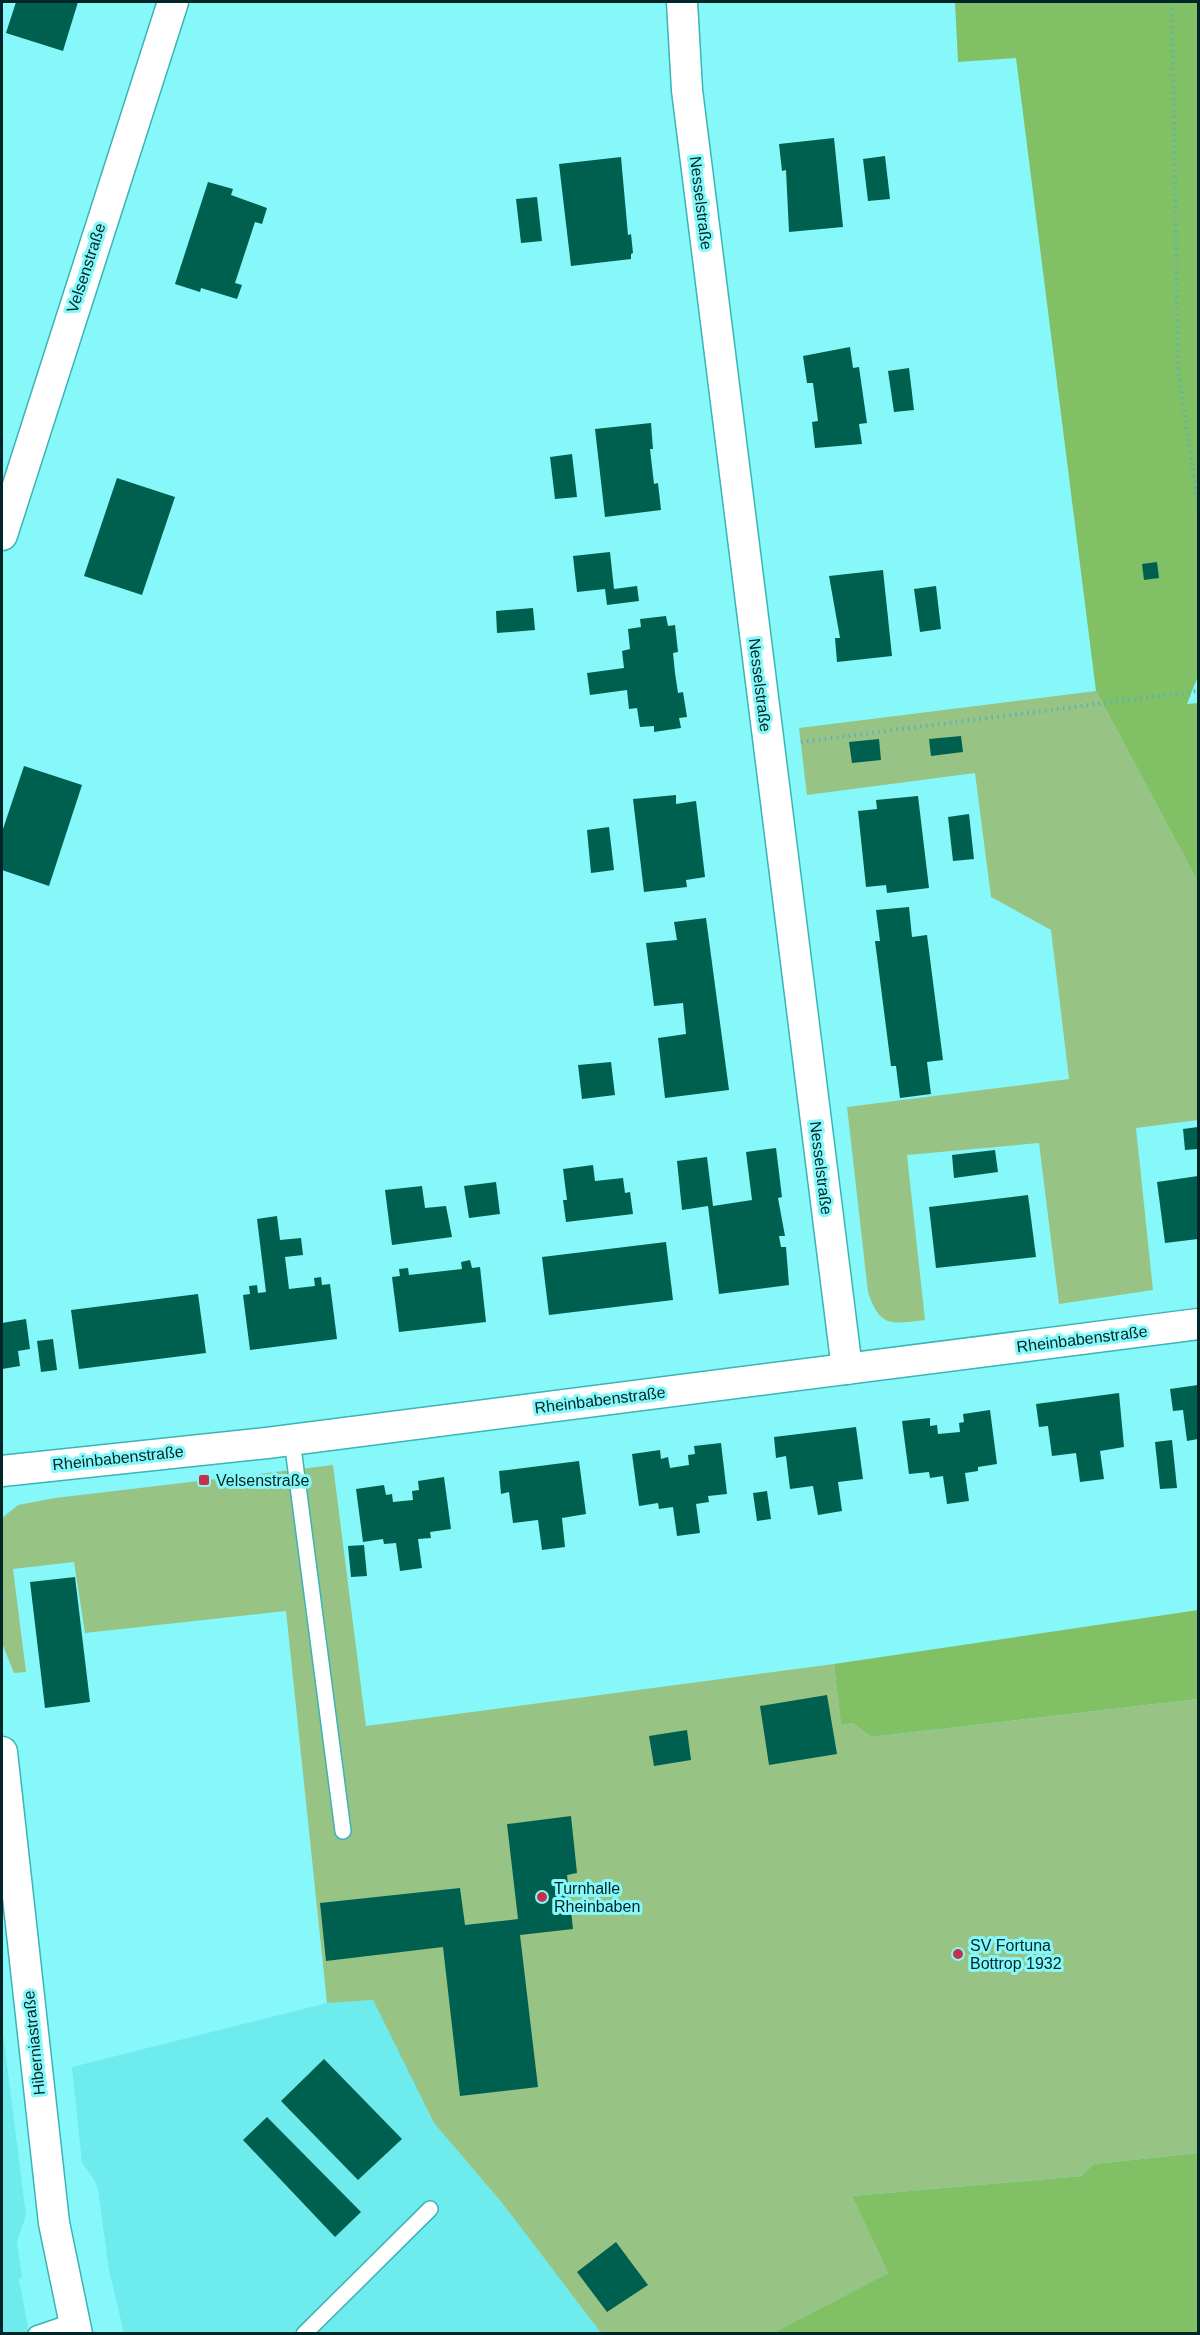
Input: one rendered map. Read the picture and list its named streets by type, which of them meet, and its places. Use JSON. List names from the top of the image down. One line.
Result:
{"streets":{"street":["Nesselstraße","Velsenstraße","Rheinbabenstraße","Hiberniastraße"]},"crossings":[["Nesselstraße","Rheinbabenstraße"]],"places":{"transit":["Velsenstraße"],"other":["Turnhalle Rheinbaben","SV Fortuna Bottrop 1932"]}}
